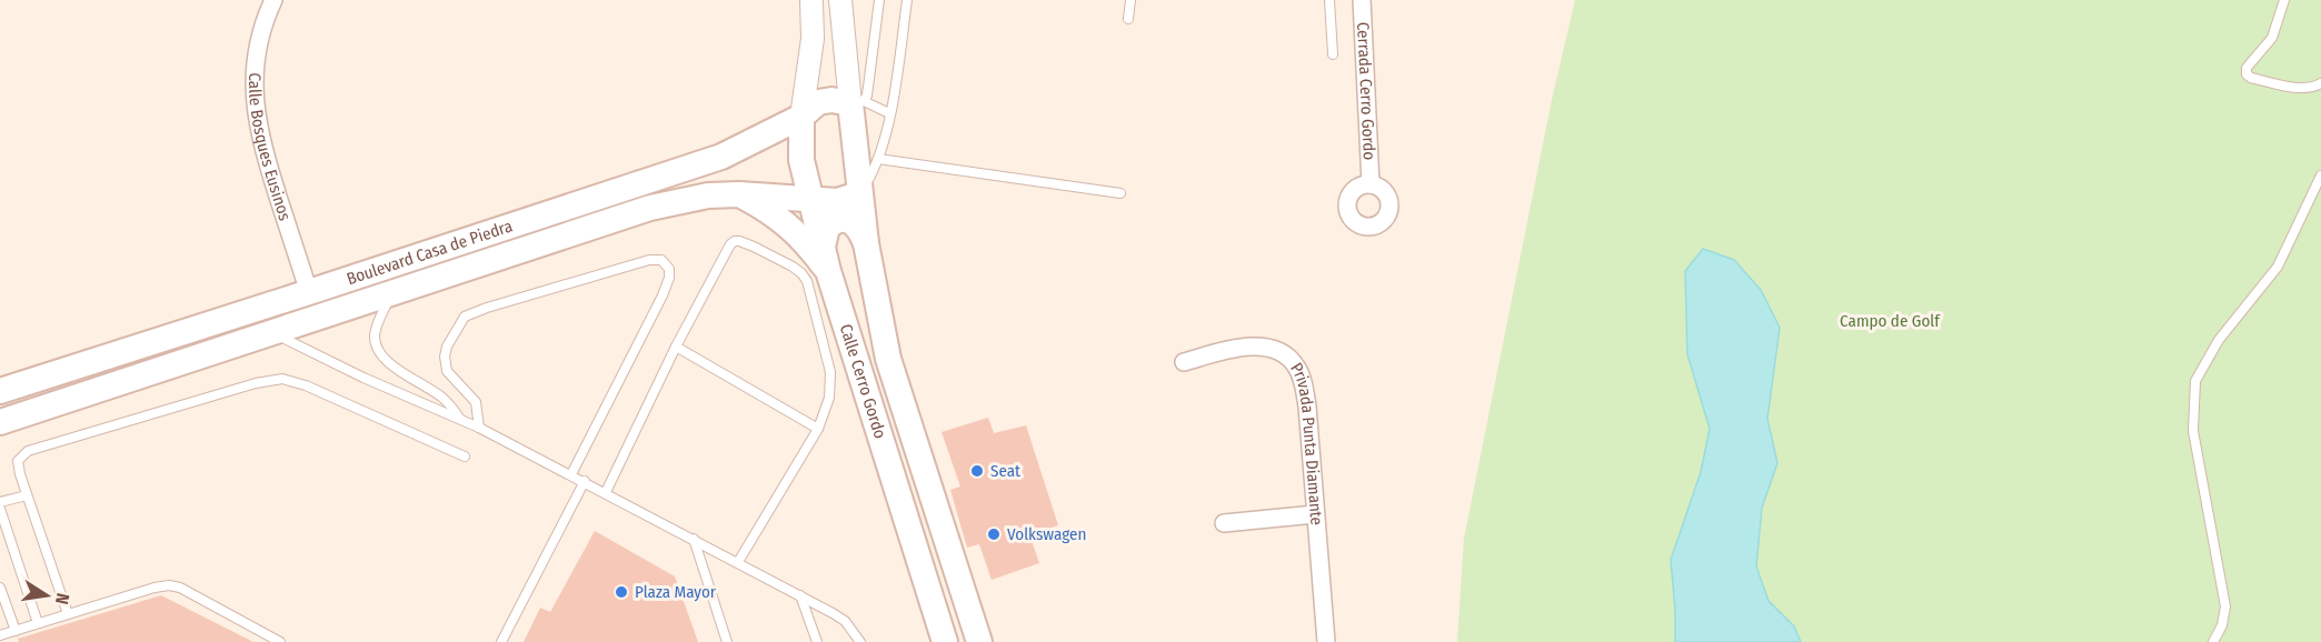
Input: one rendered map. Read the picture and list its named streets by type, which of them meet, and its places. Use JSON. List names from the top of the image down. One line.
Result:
{"streets":{"main road":["Boulevard Casa de Piedra","Calle Cerro Gordo"],"street":["Cerrada Cerro Gordo","Calle Bosques Eusinos","Privada Punta Diamante"]},"crossings":[["Calle Bosques Eusinos","Boulevard Casa de Piedra"],["Boulevard Casa de Piedra","Calle Cerro Gordo"]],"parks":["Campo de Golf"],"places":["Seat","Volkswagen","Plaza Mayor"],"north":"right"}
